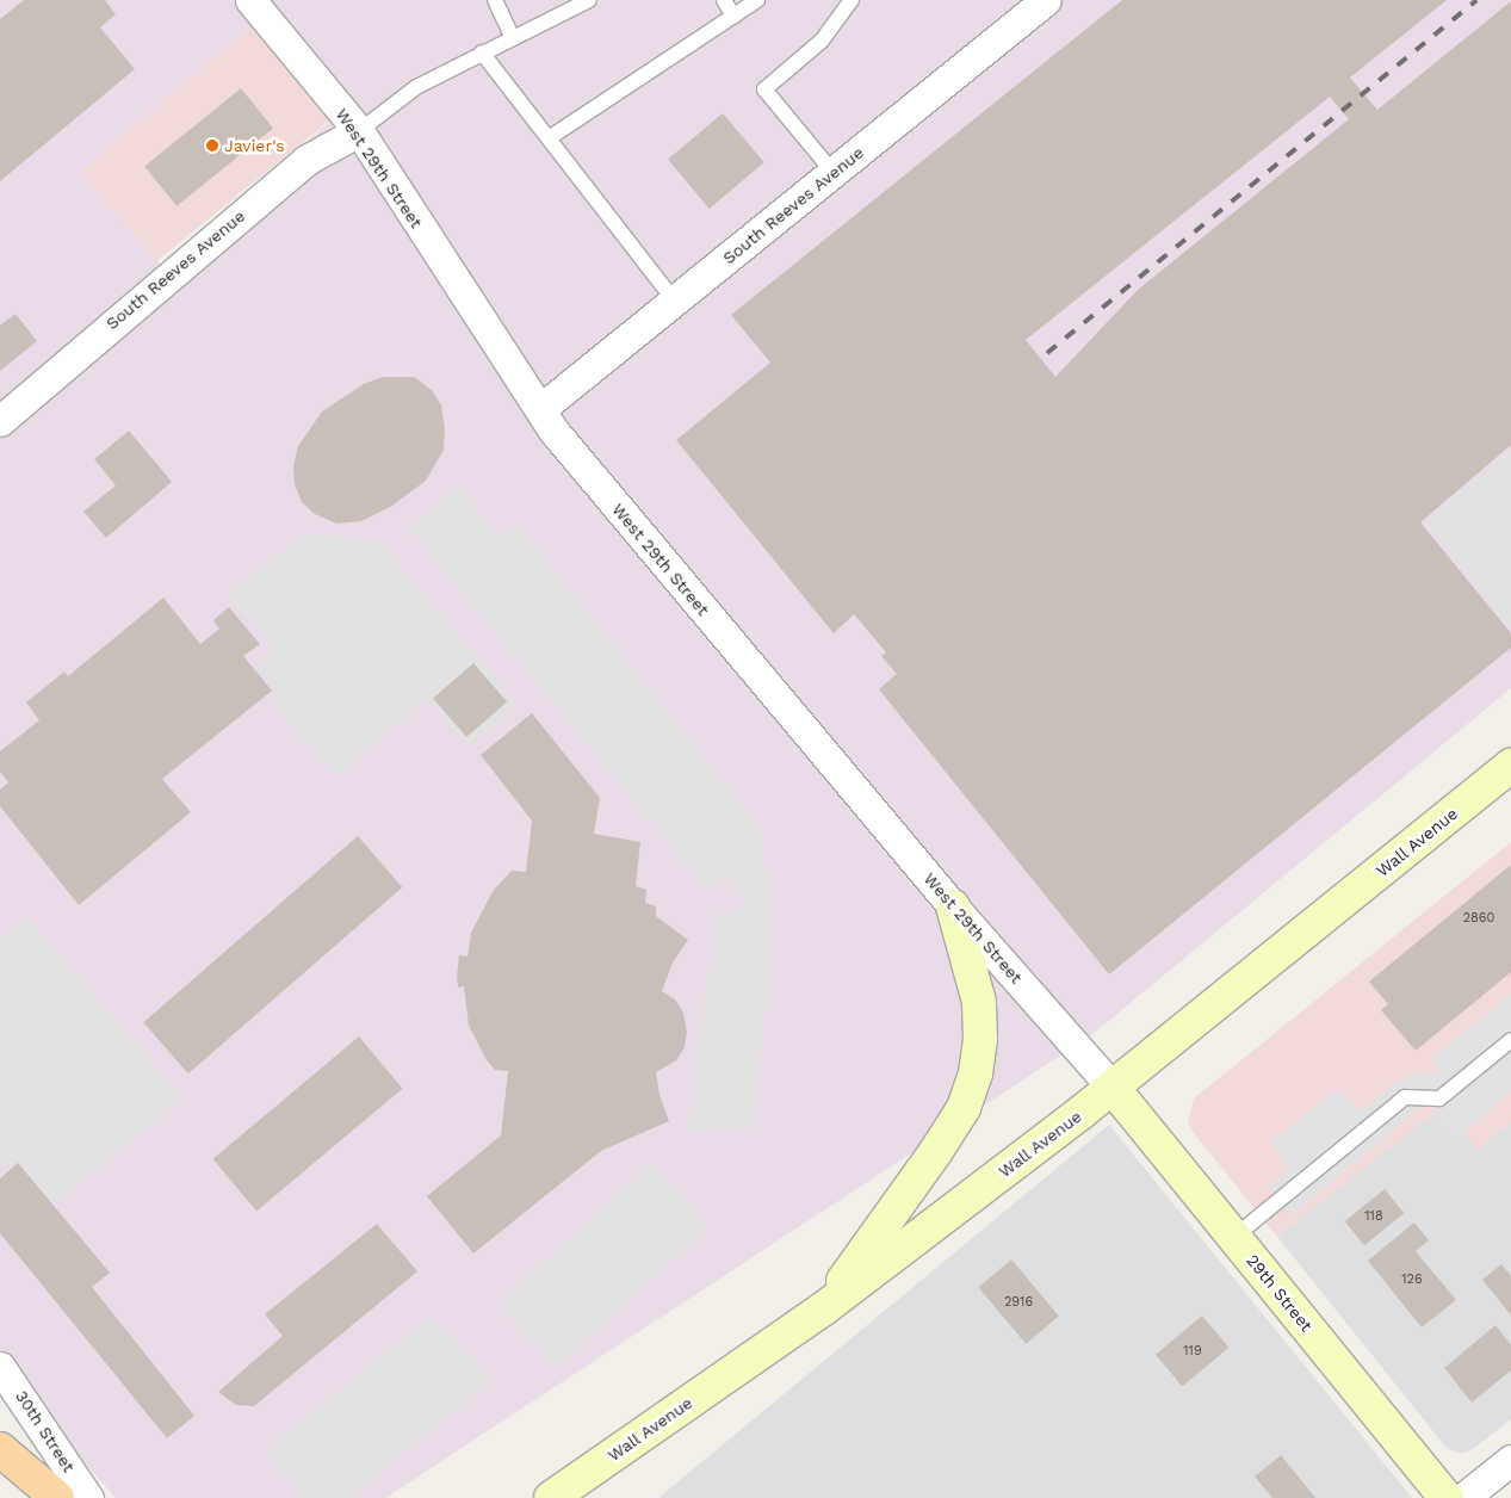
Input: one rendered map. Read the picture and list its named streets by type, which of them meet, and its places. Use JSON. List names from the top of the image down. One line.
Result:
{"streets":{"main road":["Wall Avenue","29th Street","30th Street"],"street":["West 29th Street","South Reeves Avenue"]},"crossings":[["West 29th Street","South Reeves Avenue"],["West 29th Street","Wall Avenue"],["West 29th Street","29th Street"],["Wall Avenue","29th Street"]],"places":["Javier's"],"house_numbers":["2860","118","126","2916","119"]}
